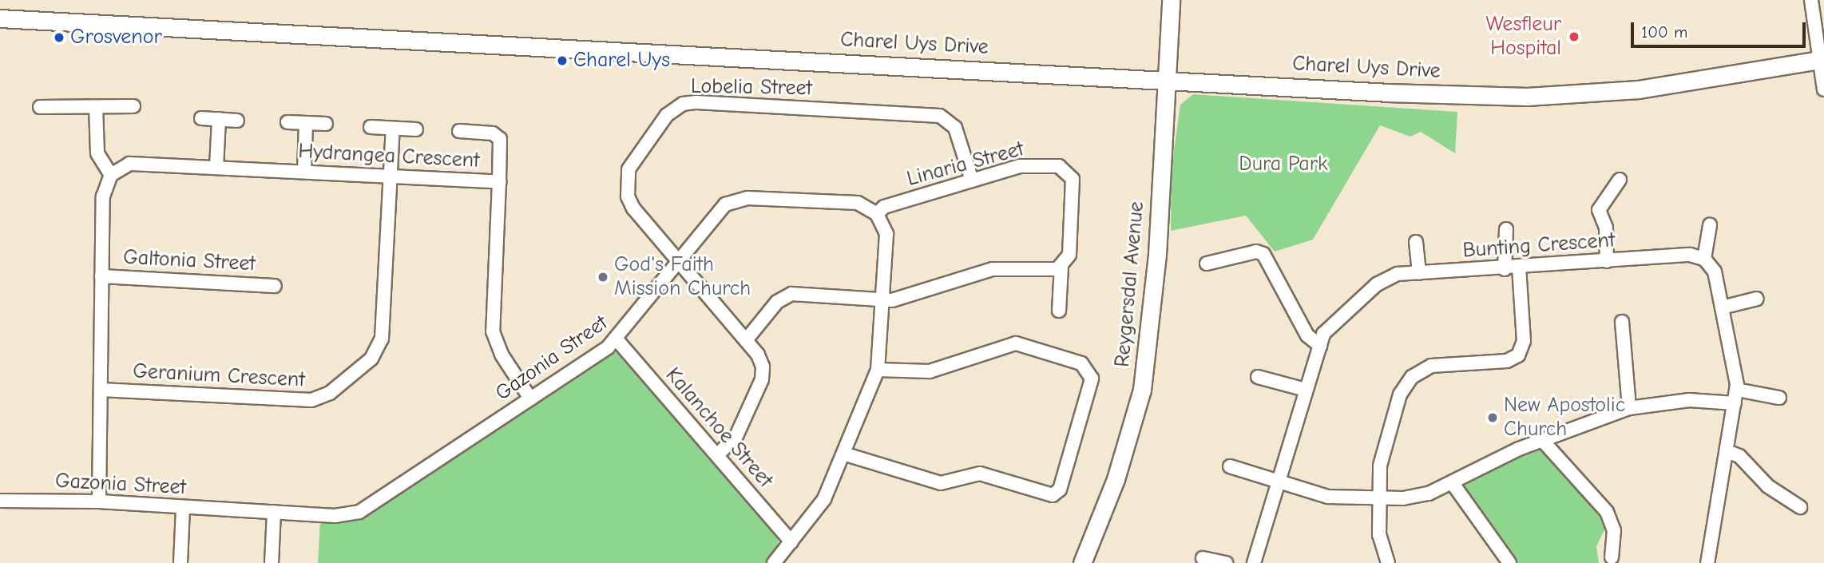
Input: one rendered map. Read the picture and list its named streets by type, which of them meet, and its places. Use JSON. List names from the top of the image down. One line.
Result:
{"streets":{"main road":["Charel Uys Drive","Reygersdal Avenue"],"street":["Lobelia Street","Hydrangea Crescent","Linaria Street","Bunting Crescent","Galtonia Street","Gazonia Street","Geranium Crescent","Kalanchoe Street"]},"crossings":[["Charel Uys Drive","Reygersdal Avenue"],["Lobelia Street","Linaria Street"],["Lobelia Street","Gazonia Street"],["Lobelia Street","Kalanchoe Street"],["Hydrangea Crescent","Gazonia Street"],["Hydrangea Crescent","Geranium Crescent"],["Linaria Street","Gazonia Street"],["Gazonia Street","Kalanchoe Street"]],"parks":["Dura Park"],"places":["Wesfleur Hospital","Grosvenor","Charel Uys","God's Faith Mission Church","New Apostolic Church"],"scale_bar":"100 m"}
